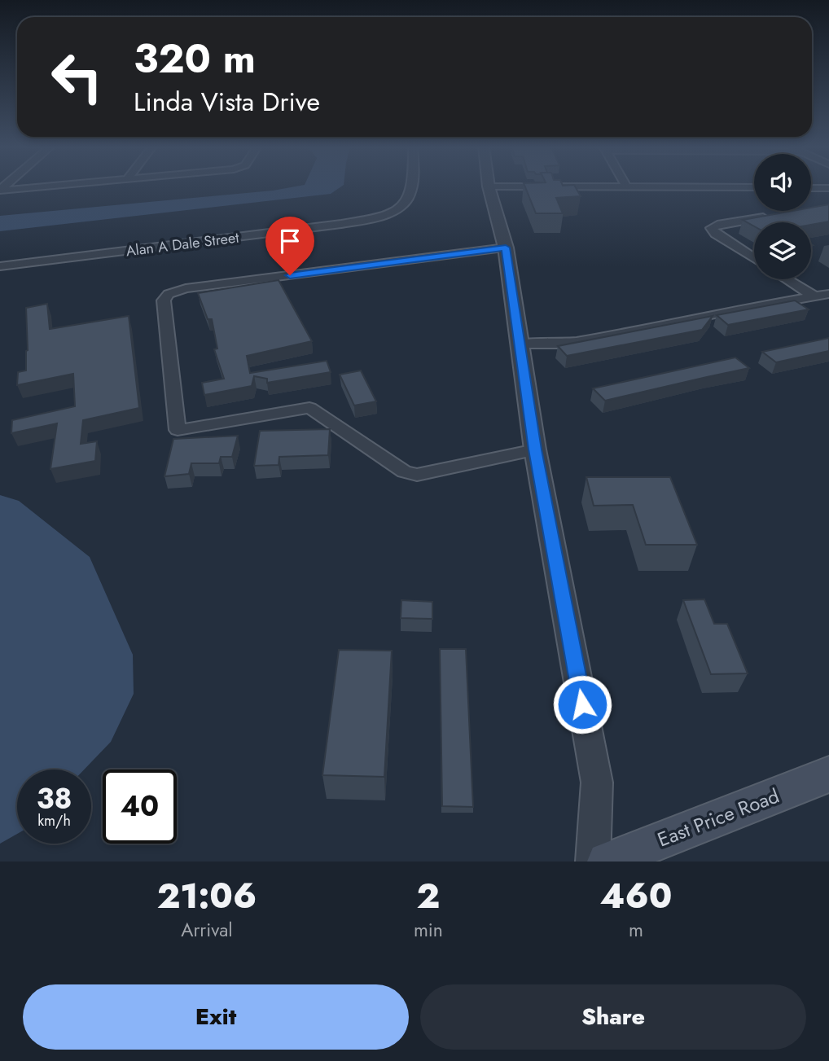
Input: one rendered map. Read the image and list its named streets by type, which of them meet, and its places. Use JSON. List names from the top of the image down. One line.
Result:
{"streets":{"main road":["East Price Road"],"street":["Alan A Dale Street"]},"page":{"turn":["320 m","Linda Vista Drive"],"speed":"38 km/h","limit":"40","eta":["21:06","Arrival","2","min","460","m"],"buttons":["Exit","Share"]}}
